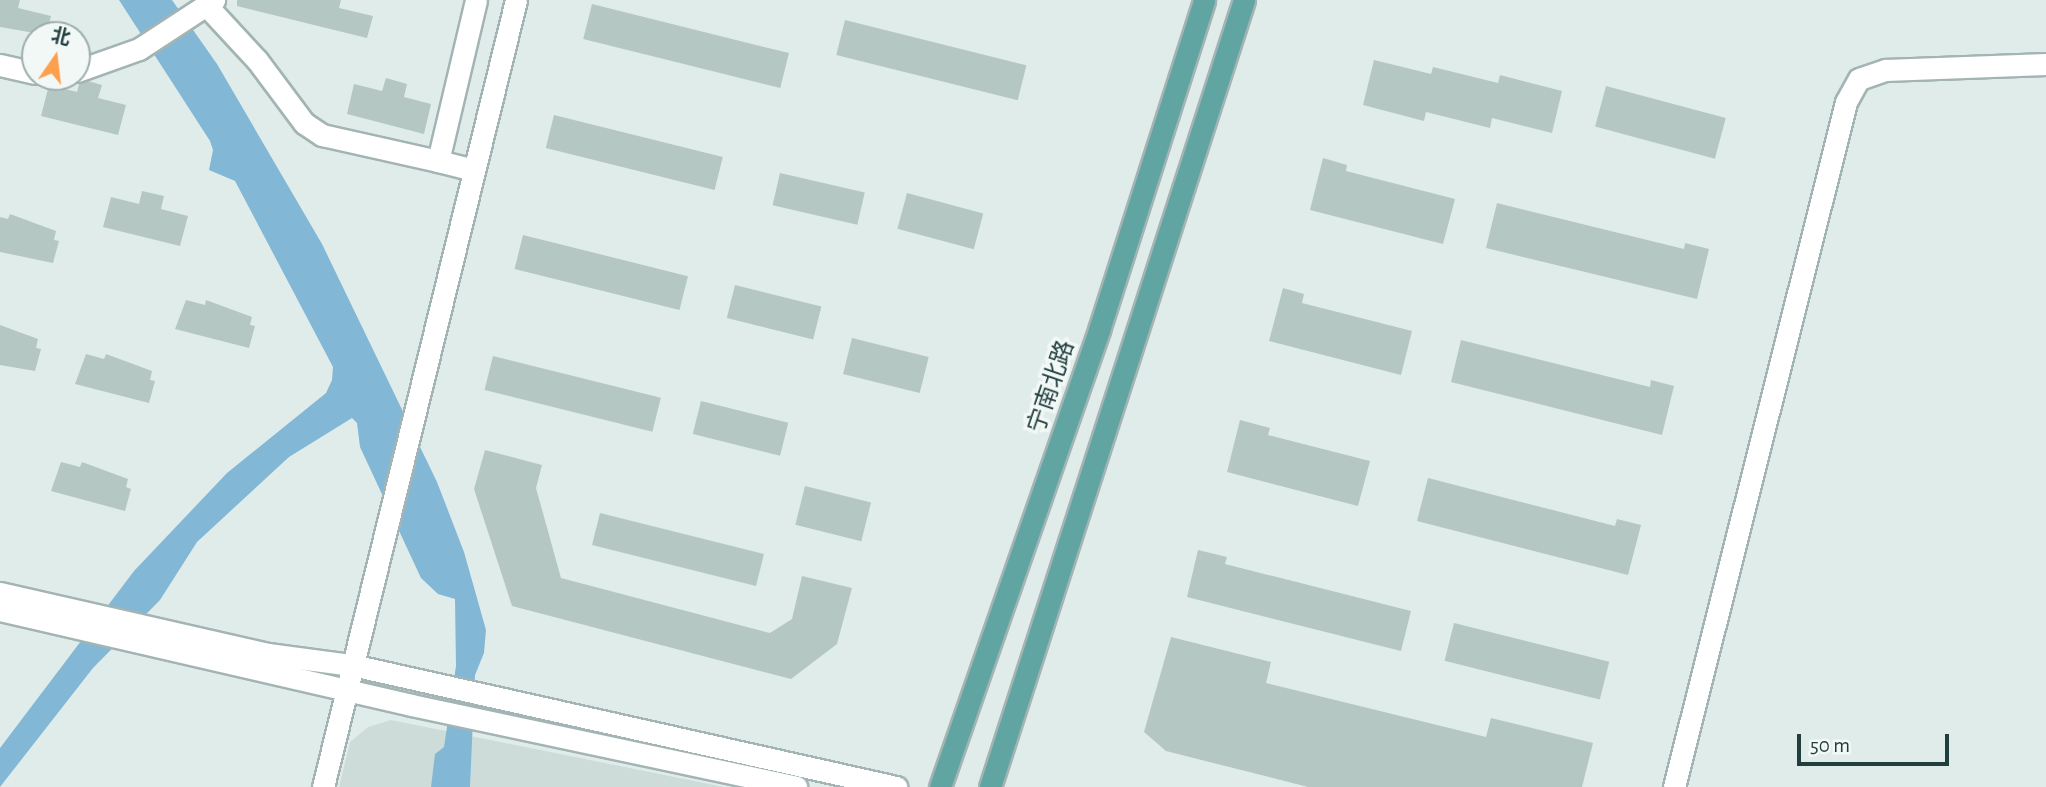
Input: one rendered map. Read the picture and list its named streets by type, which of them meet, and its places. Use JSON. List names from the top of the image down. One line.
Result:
{"streets":{"main road":["宁南北路"]},"scale_bar":"50 m","north":"top"}
